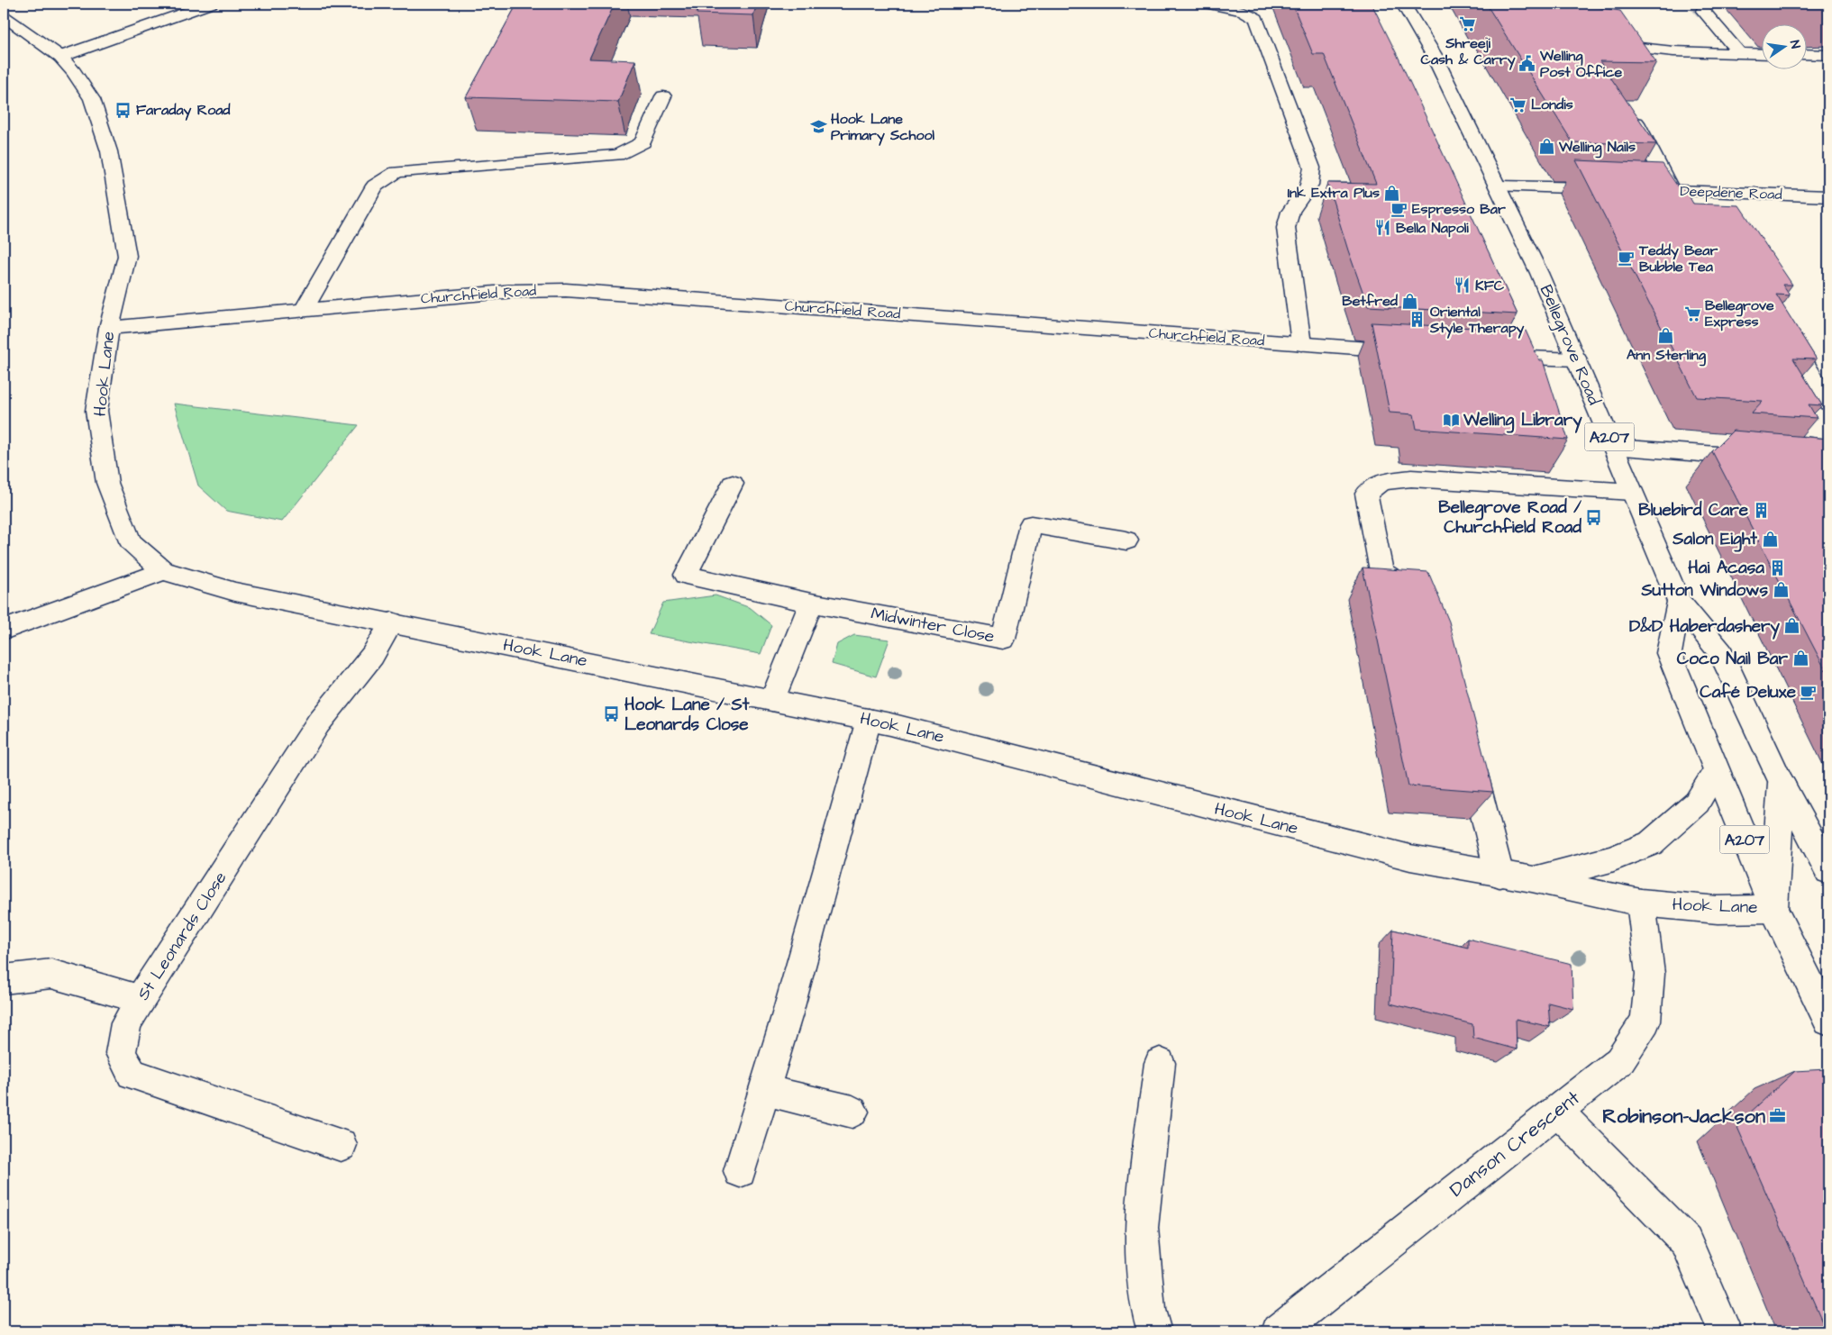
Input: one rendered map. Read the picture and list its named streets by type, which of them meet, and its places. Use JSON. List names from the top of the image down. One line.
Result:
{"streets":{"street":["Deepdene Road","Churchfield Road","Bellegrove Road","Hook Lane","A207","Midwinter Close","St Leonards Close","Danson Crescent"]},"crossings":[["Churchfield Road","Hook Lane"],["Bellegrove Road","Hook Lane"],["Bellegrove Road","A207"],["Hook Lane","A207"],["Hook Lane","St Leonards Close"],["Hook Lane","Danson Crescent"]],"places":{"supermarket":["Shreeji Cash & Carry","Londis","Bellegrove Express"],"public building":["Welling Post Office"],"bus stop":["Faraday Road","Bellegrove Road / Churchfield Road","Hook Lane / St Leonards Close"],"school or university":["Hook Lane Primary School"],"shop":["Welling Nails","Ink Extra Plus","Betfred","Ann Sterling","Salon Eight","Sutton Windows","D&D Haberdashery","Coco Nail Bar"],"cafe":["Espresso Bar","Teddy Bear Bubble Tea","Café Deluxe"],"restaurant":["Bella Napoli","KFC"],"building":["Oriental Style Therapy","Bluebird Care","Hai Acasa"],"library":["Welling Library"],"office":["Robinson-Jackson"]},"north":"right"}
